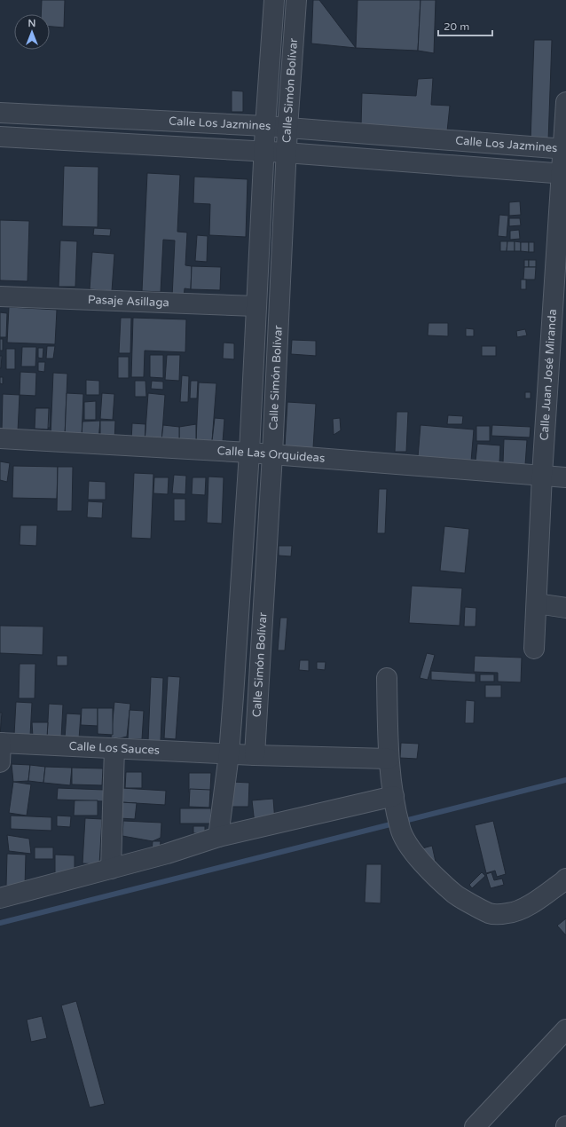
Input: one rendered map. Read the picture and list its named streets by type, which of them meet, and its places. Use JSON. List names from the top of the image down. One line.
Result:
{"streets":{"street":["Calle Simón Bolívar","Calle Los Jazmines","Pasaje Asillaga","Calle Juan José Miranda","Calle Las Orquideas","Calle Los Sauces"]},"crossings":[["Calle Simón Bolívar","Calle Los Jazmines"],["Calle Simón Bolívar","Pasaje Asillaga"],["Calle Simón Bolívar","Calle Las Orquideas"],["Calle Simón Bolívar","Calle Los Sauces"],["Calle Los Jazmines","Calle Juan José Miranda"],["Calle Juan José Miranda","Calle Las Orquideas"]],"scale_bar":"20 m","north":"top"}
